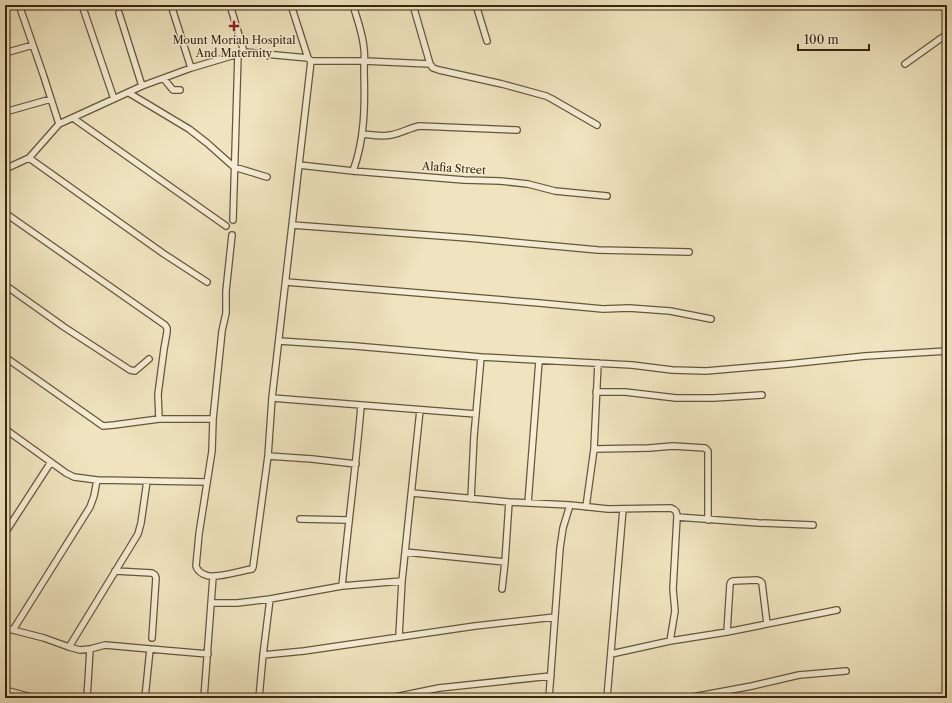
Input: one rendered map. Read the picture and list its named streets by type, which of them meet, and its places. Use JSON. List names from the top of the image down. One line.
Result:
{"streets":{"street":["Alafia Street"]},"places":{"health":["Mount Moriah Hospital And Maternity"]},"scale_bar":"100 m"}
